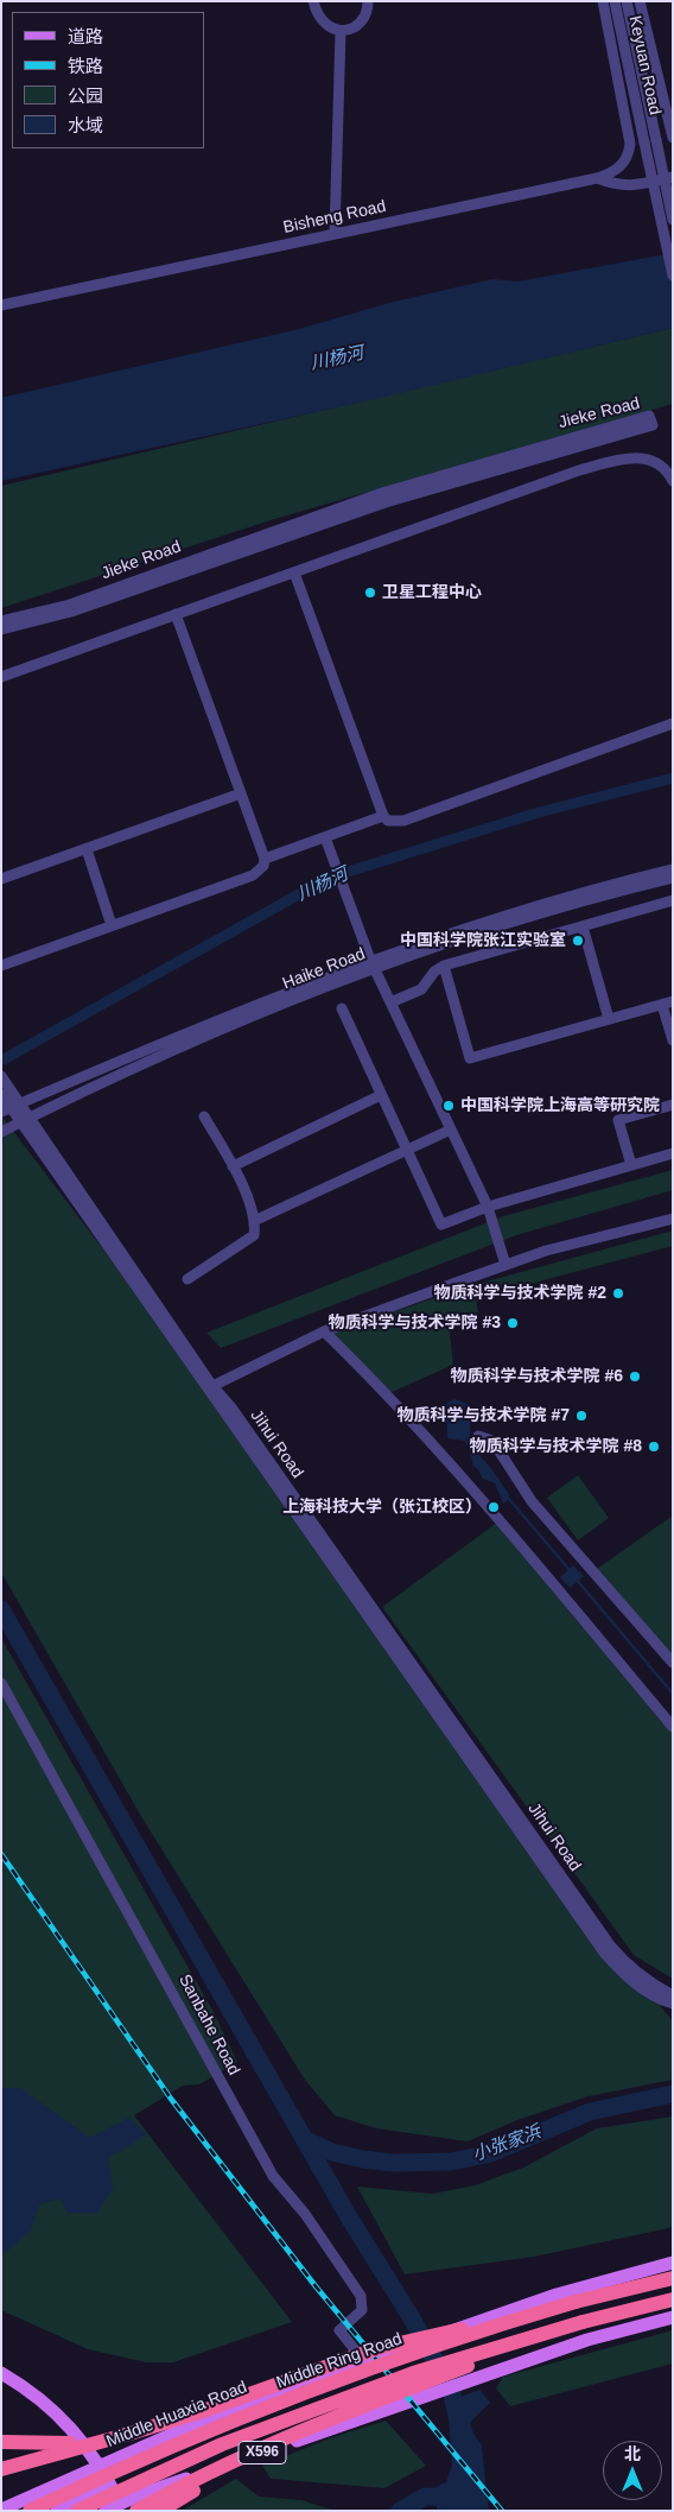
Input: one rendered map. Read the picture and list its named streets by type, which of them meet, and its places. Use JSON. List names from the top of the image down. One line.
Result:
{"streets":{"highway":["Middle Ring Road"],"main road":["Middle Huaxia Road","X596"],"street":["Keyuan Road","Bisheng Road","Jieke Road","Haike Road","Jihui Road","Sanbahe Road"]},"crossings":[["Haike Road","Jihui Road"],["Sanbahe Road","Middle Huaxia Road"]],"water":["川杨河","小张家浜"],"places":["卫星工程中心","中国科学院张江实验室","中国科学院上海高等研究院","物质科学与技术学院 #2","物质科学与技术学院 #3","物质科学与技术学院 #6","物质科学与技术学院 #7","物质科学与技术学院 #8","上海科技大学（张江校区）"],"legend":["道路","铁路","公园","水域"],"north":"top"}
